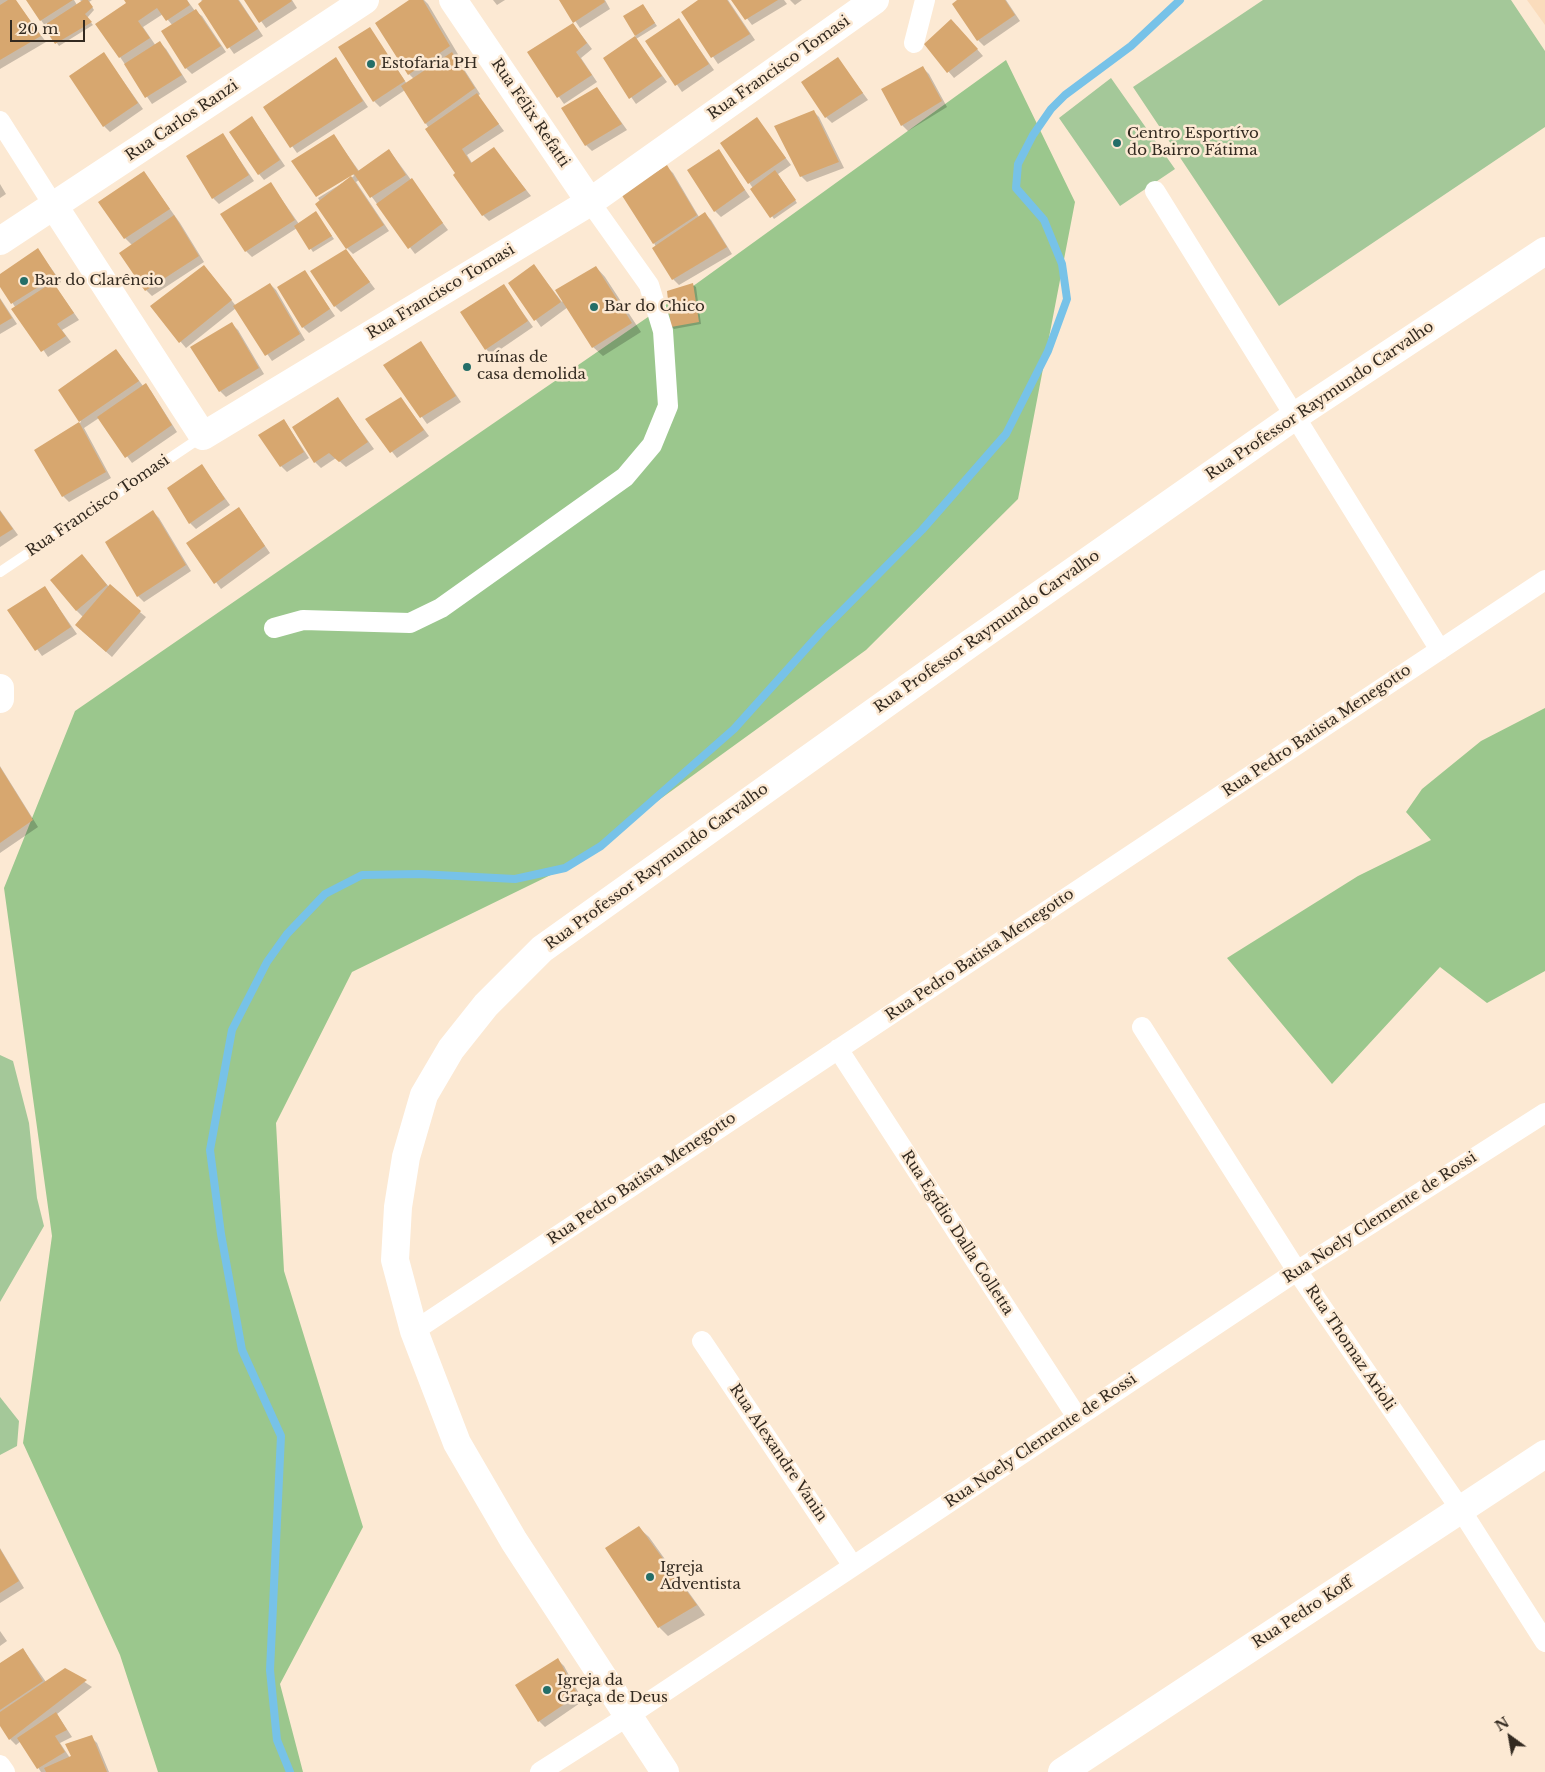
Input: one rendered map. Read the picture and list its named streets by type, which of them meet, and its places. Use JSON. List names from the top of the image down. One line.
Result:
{"streets":{"street":["Rua Francisco Tomasi","Rua Félix Refatti","Rua Carlos Ranzi","Rua Professor Raymundo Carvalho","Rua Pedro Batista Menegotto","Rua Noely Clemente de Rossi","Rua Egídio Dalla Colletta","Rua Thomaz Arioli","Rua Alexandre Vanin","Rua Pedro Koff"]},"crossings":[["Rua Francisco Tomasi","Rua Félix Refatti"],["Rua Professor Raymundo Carvalho","Rua Pedro Batista Menegotto"],["Rua Professor Raymundo Carvalho","Rua Noely Clemente de Rossi"],["Rua Pedro Batista Menegotto","Rua Egídio Dalla Colletta"],["Rua Noely Clemente de Rossi","Rua Egídio Dalla Colletta"],["Rua Noely Clemente de Rossi","Rua Thomaz Arioli"],["Rua Noely Clemente de Rossi","Rua Alexandre Vanin"],["Rua Thomaz Arioli","Rua Pedro Koff"]],"places":["Estofaria PH","Centro Esportívo do Bairro Fátima","Bar do Clarêncio","Bar do Chico","ruínas de casa demolida","Igreja Adventista","Igreja da Graça de Deus"],"scale_bar":"20 m","north":"top left"}
